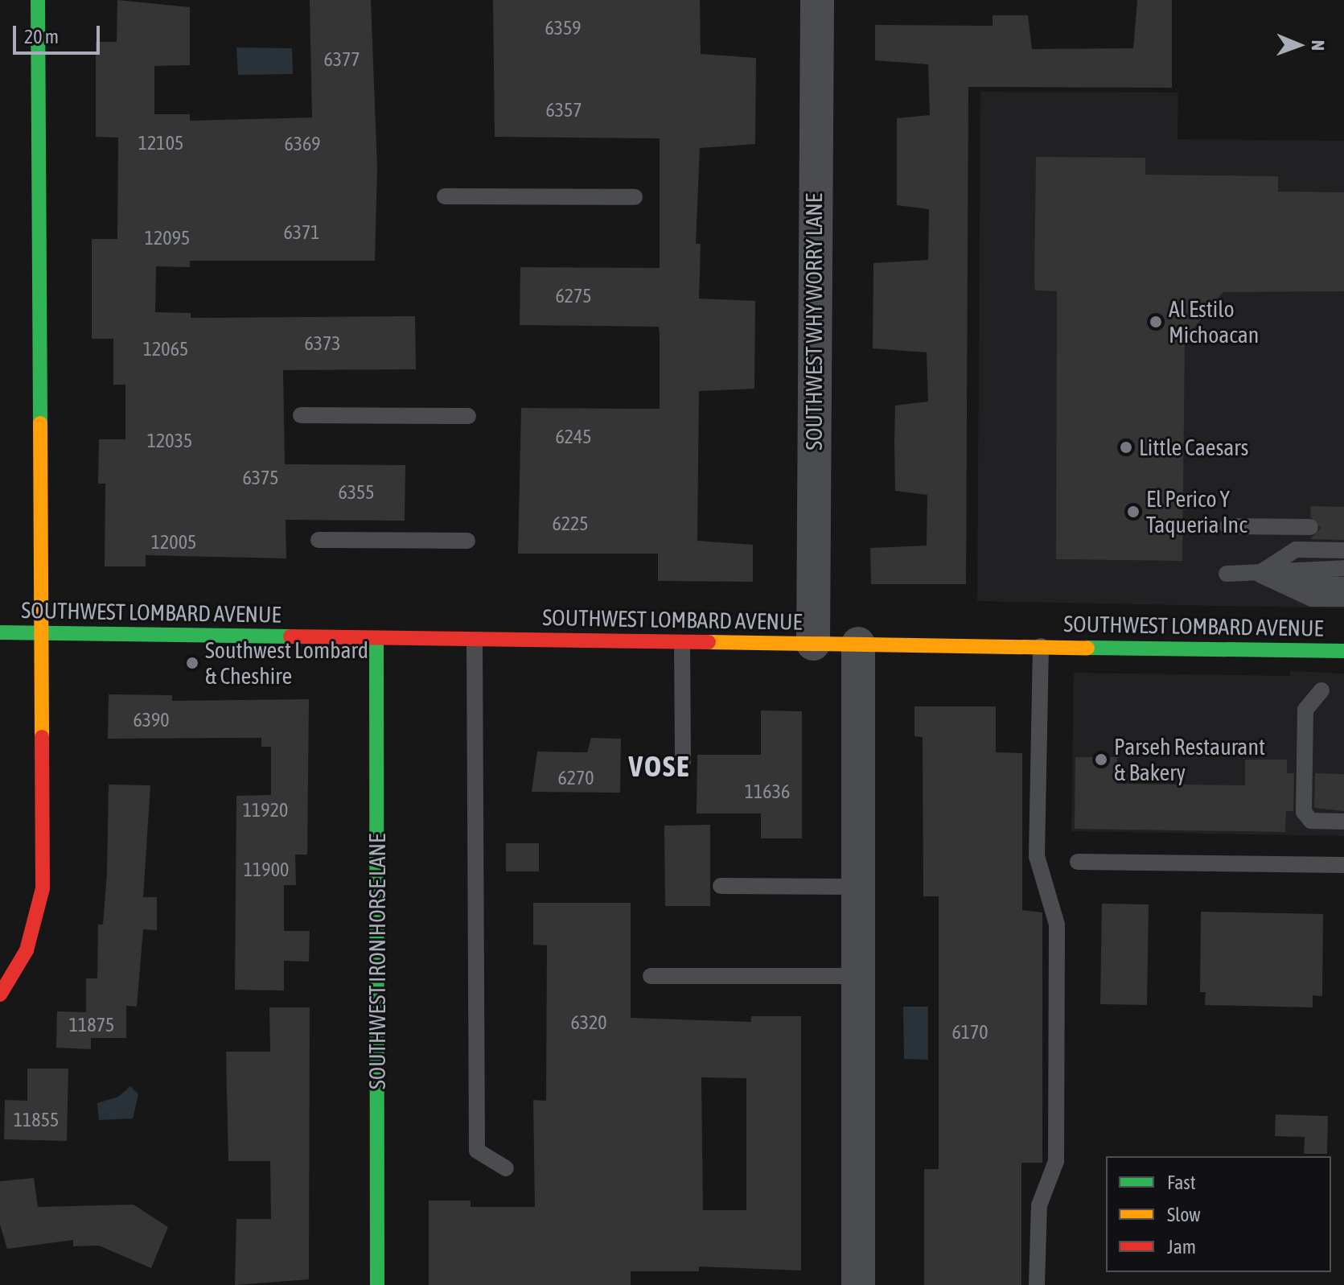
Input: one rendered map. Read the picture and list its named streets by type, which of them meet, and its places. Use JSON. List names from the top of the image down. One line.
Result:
{"streets":{"street":["SOUTHWEST WHY WORRY LANE","SOUTHWEST LOMBARD AVENUE","SOUTHWEST IRON HORSE LANE"]},"crossings":[["SOUTHWEST WHY WORRY LANE","SOUTHWEST LOMBARD AVENUE"],["SOUTHWEST LOMBARD AVENUE","SOUTHWEST IRON HORSE LANE"]],"districts":["VOSE"],"places":["Al Estilo Michoacan","Little Caesars","El Perico Y Taqueria Inc","Southwest Lombard & Cheshire","Parseh Restaurant & Bakery"],"house_numbers":["6359","6377","6357","12105","6369","6371","12095","6275","6373","12065","6245","12035","6375","6355","6225","12005","6390","6270","11636","11920","11900","6320","11875","6170","11855"],"legend":["Fast","Slow","Jam"],"scale_bar":"20 m","north":"right"}
